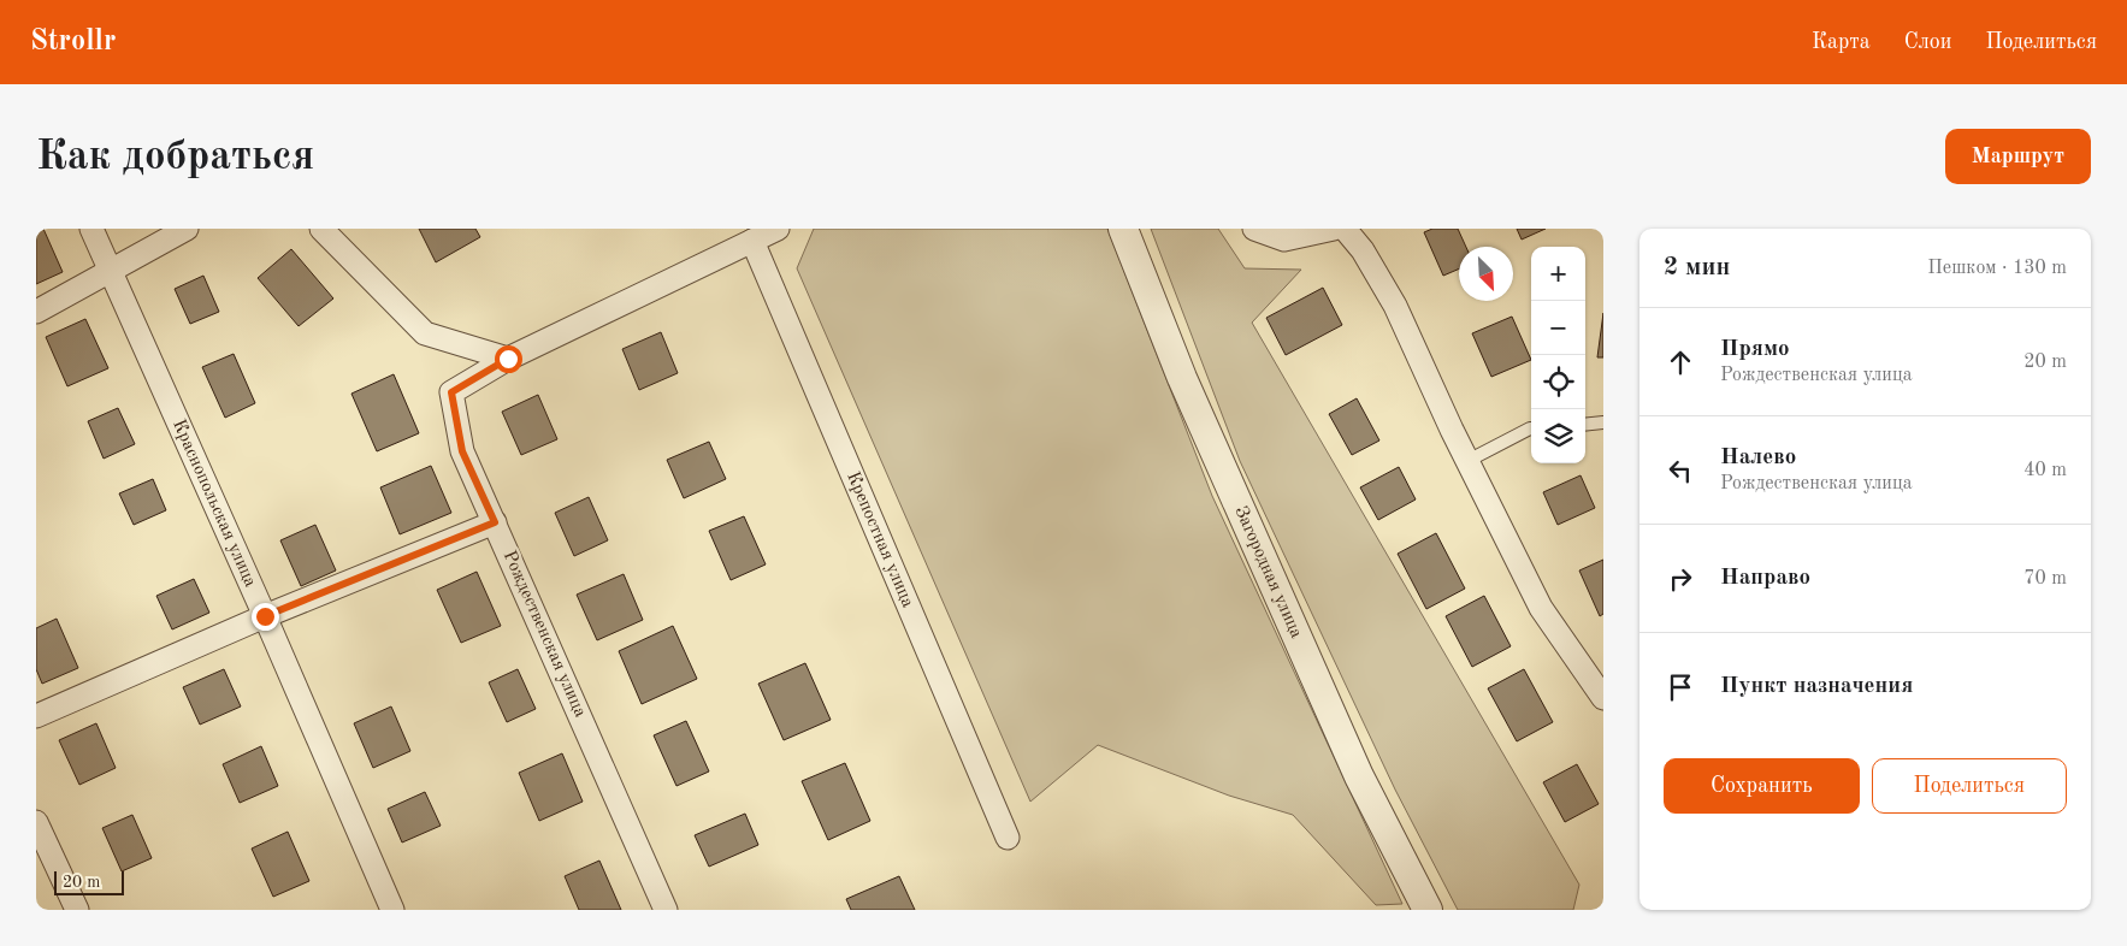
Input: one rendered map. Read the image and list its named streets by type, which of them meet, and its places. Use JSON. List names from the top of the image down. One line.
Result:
{"streets":{"street":["Краснопольская улица","Крепостная улица","Загородная улица","Рождественская улица"]},"crossings":[["Крепостная улица","Рождественская улица"]],"scale_bar":"20 m","north":"bottom right","page":{"header":"Strollr","nav":["Карта","Слои","Поделиться"],"buttons":["Маршрут",["Сохранить","Поделиться"]],"title":"Как добраться","heading":["2 мин","Пешком · 130 m"],"map_buttons":["+","−"],"list":[["Прямо","Рождественская улица","20 m"],["Налево","Рождественская улица","40 m"],["Направо","70 m"],"Пункт назначения"],"scale":"20 m"}}
